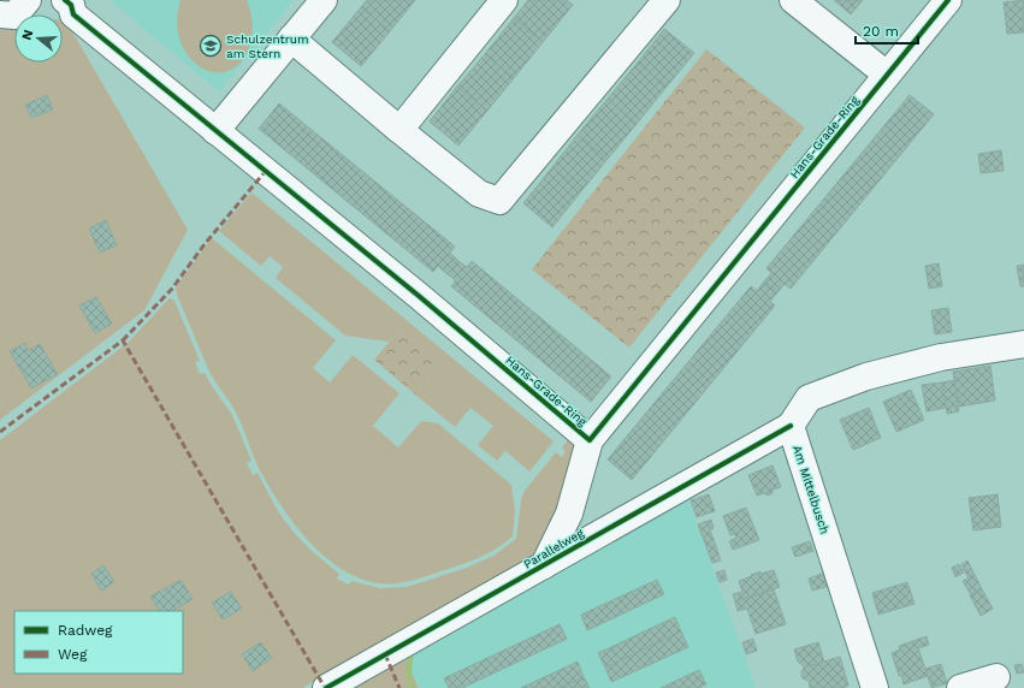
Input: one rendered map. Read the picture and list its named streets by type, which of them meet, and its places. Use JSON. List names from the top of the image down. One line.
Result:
{"streets":{"street":["Hans-Grade-Ring","Am Mittelbusch","Parallelweg"]},"crossings":[["Am Mittelbusch","Parallelweg"]],"places":{"school or university":["Schulzentrum am Stern"]},"legend":["Radweg","Weg"],"scale_bar":"20 m","north":"left"}
